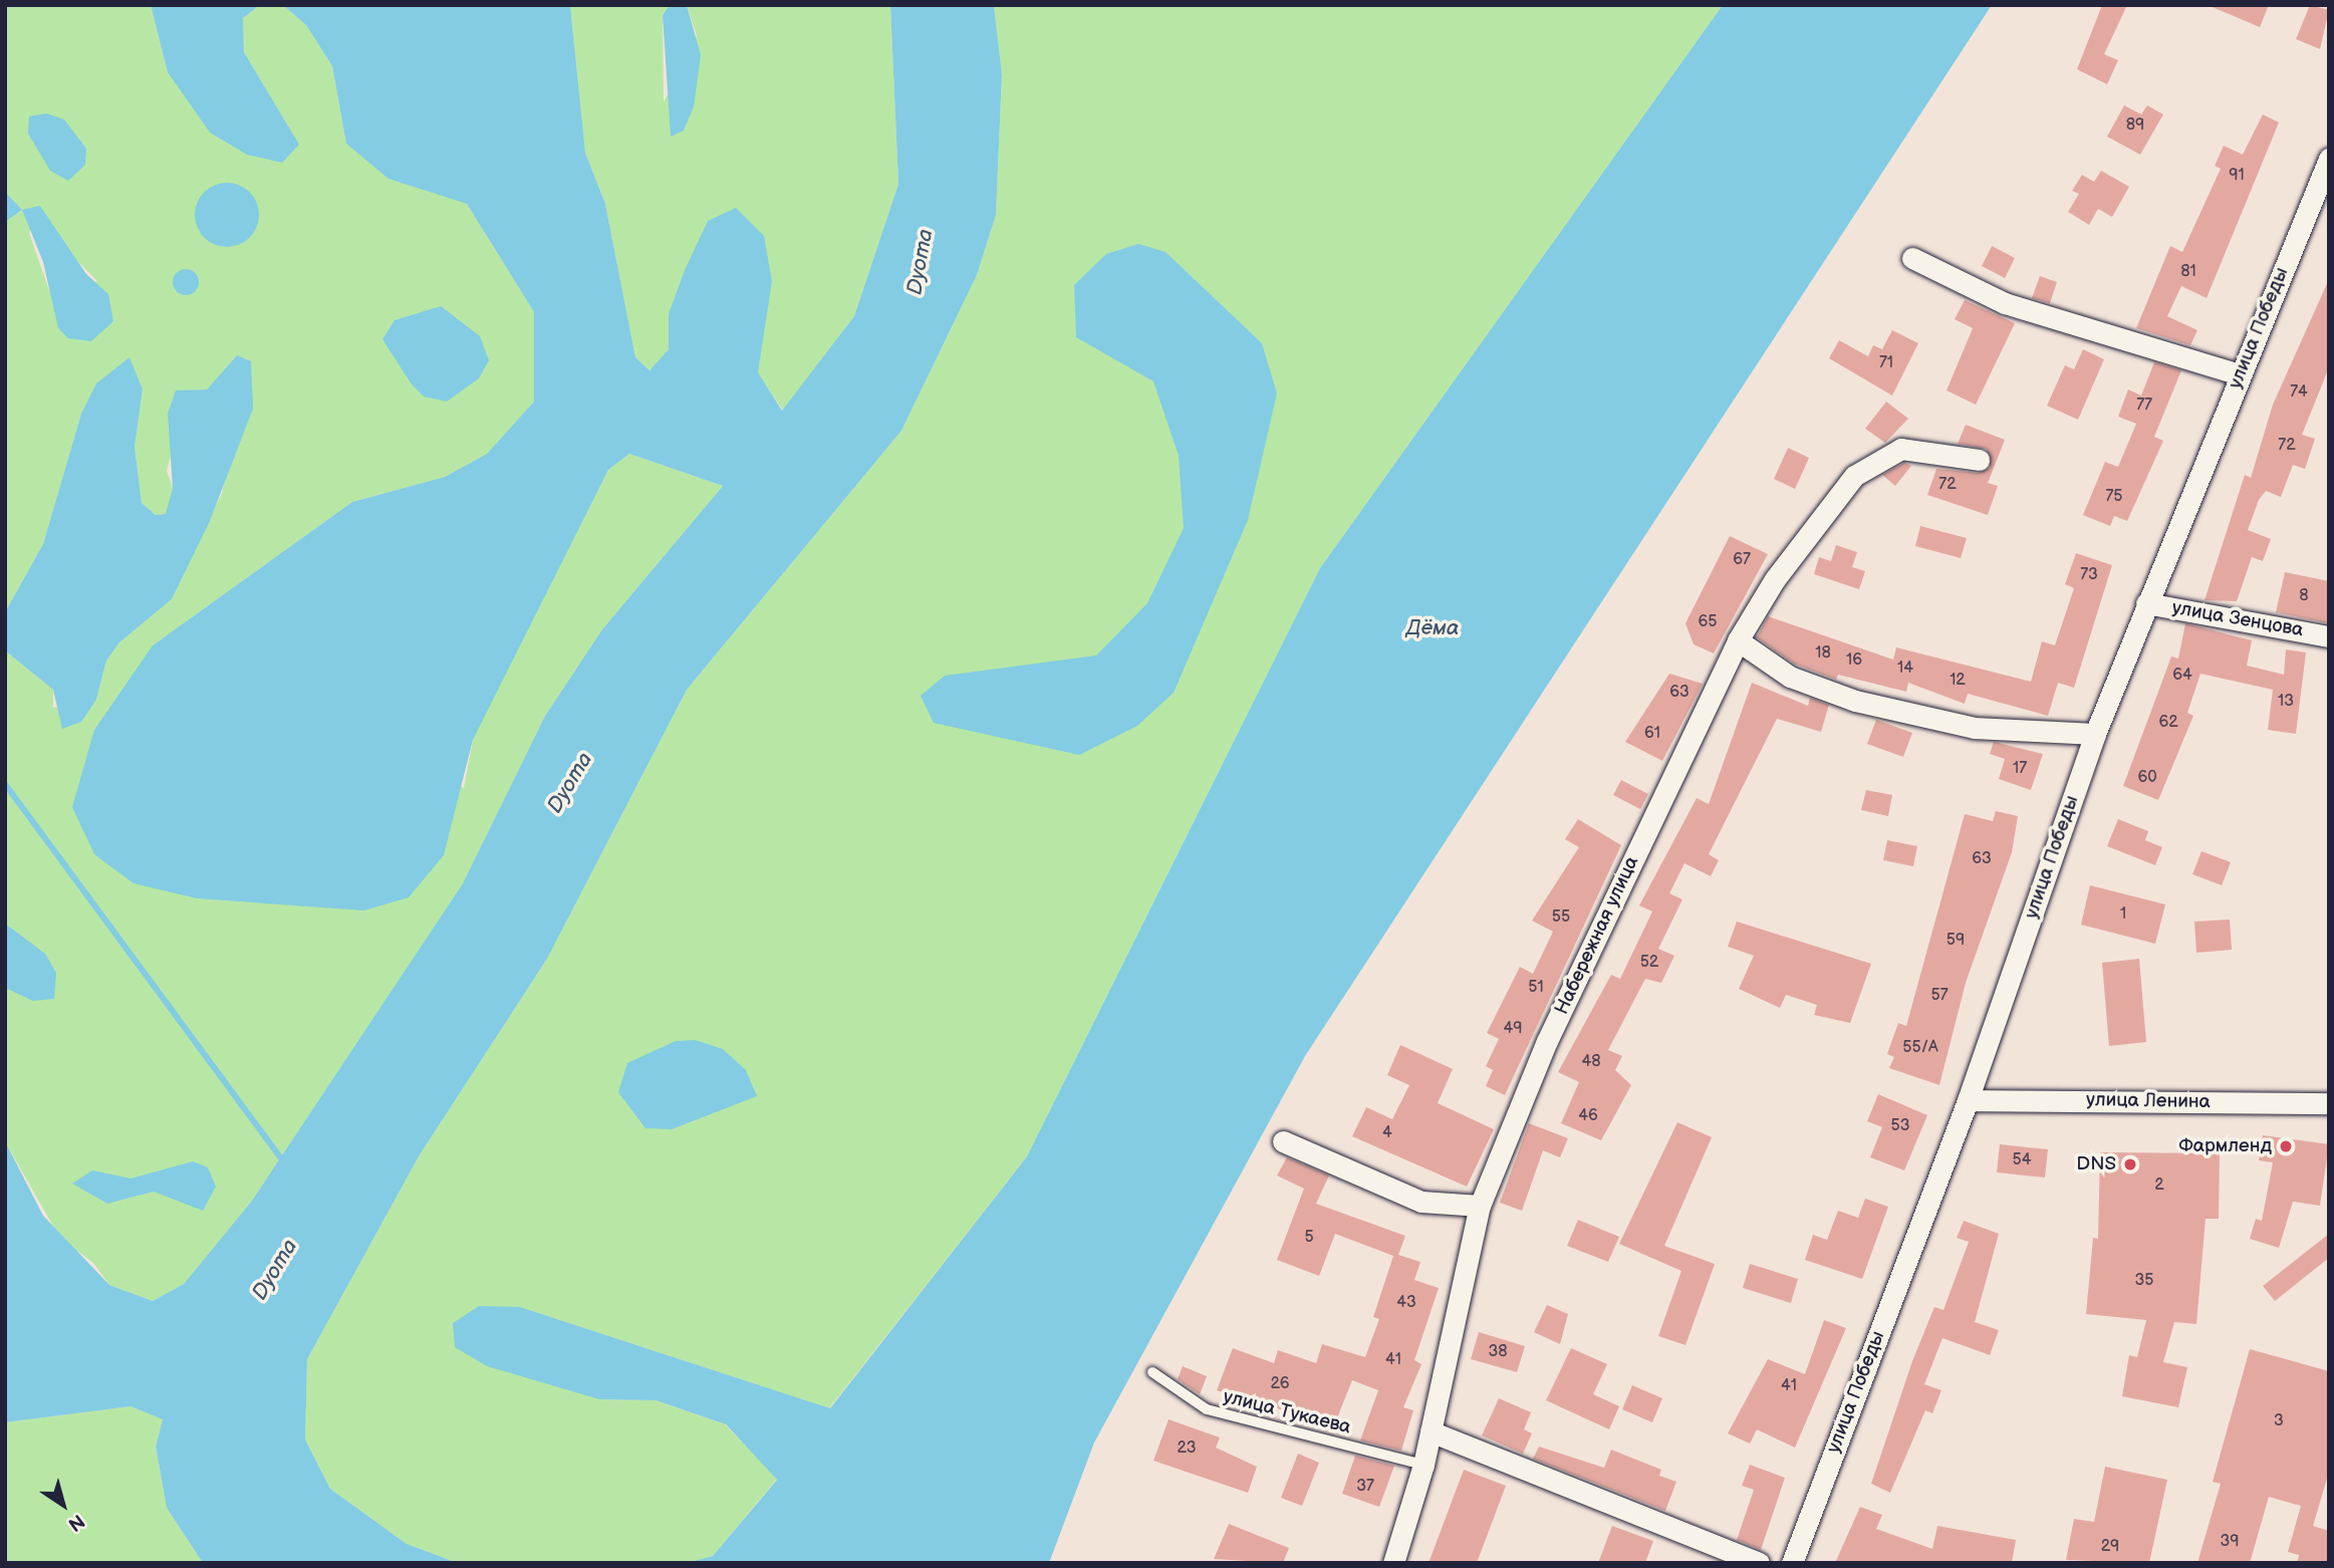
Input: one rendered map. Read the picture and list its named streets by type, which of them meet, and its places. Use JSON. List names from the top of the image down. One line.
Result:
{"streets":{"street":["улица Победы","улица Зенцова","Набережная улица","улица Ленина"],"lane":["улица Тукаева"]},"crossings":[["улица Победы","улица Зенцова"],["улица Победы","улица Ленина"],["Набережная улица","улица Тукаева"]],"water":["Dyoma","Дёма"],"places":["Фармленд","DNS"],"house_numbers":["89","91","81","71","74","77","72","72","75","67","73","8","65","18","16","14","64","12","63","13","62","61","17","60","63","1","55","59","52","51","57","49","55/А","48","46","53","4","54","2","5","35","43","38","41","26","41","3","23","37","39","29"],"north":"bottom right"}
